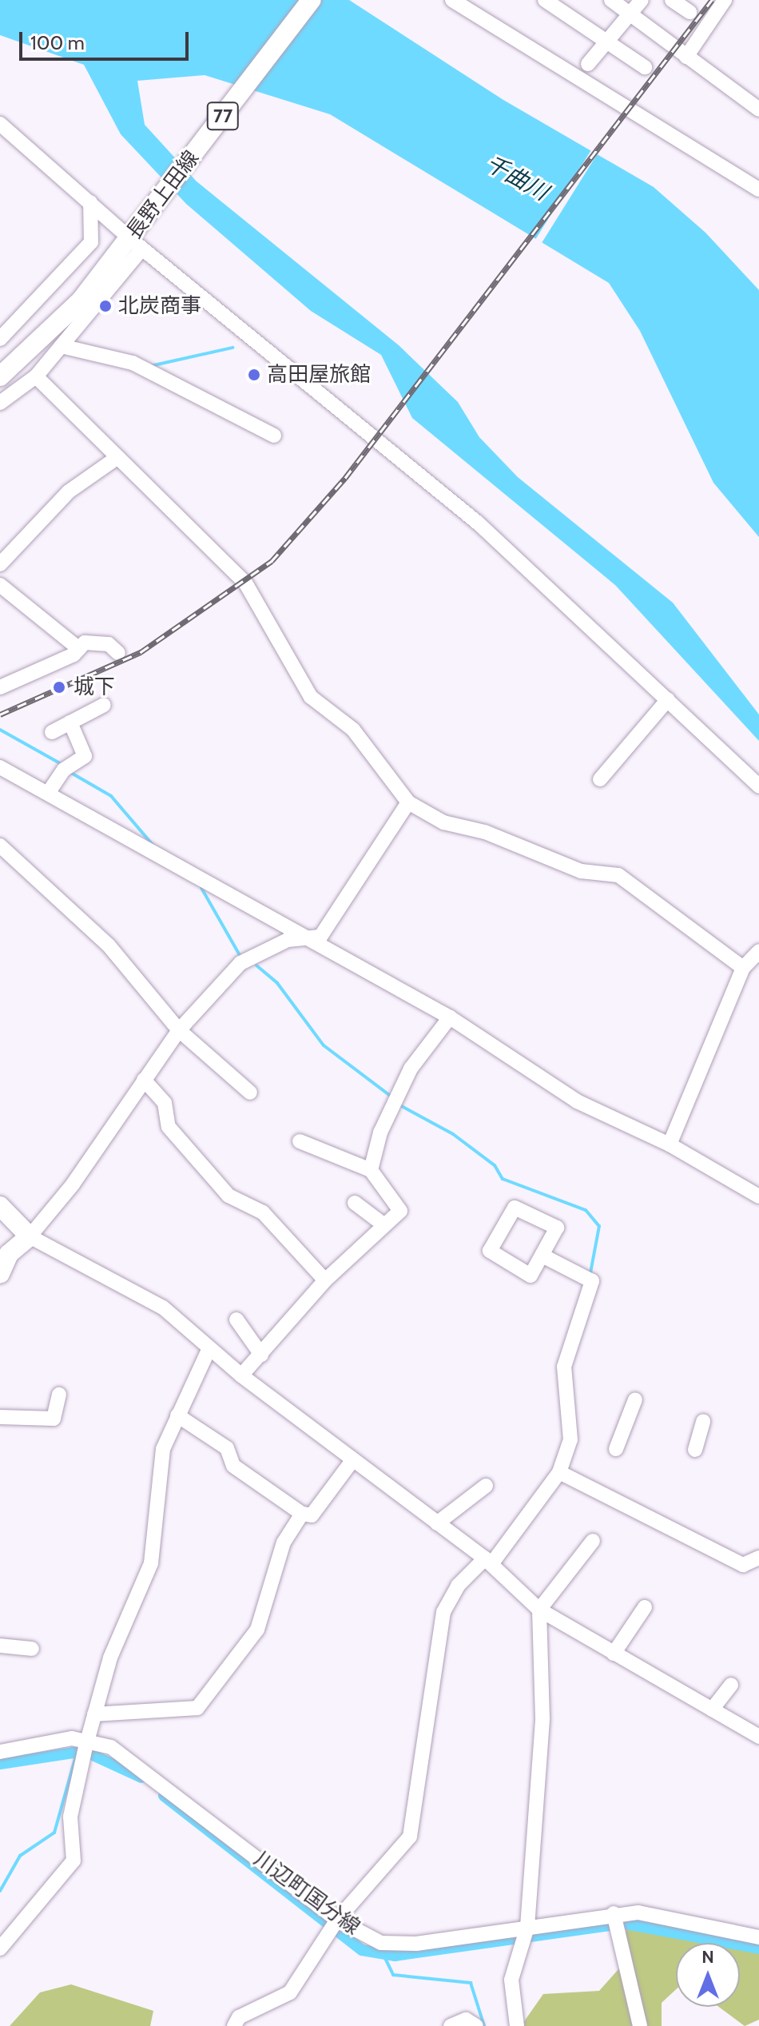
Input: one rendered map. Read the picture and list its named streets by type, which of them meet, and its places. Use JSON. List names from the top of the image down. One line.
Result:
{"streets":{"main road":["77","長野上田線"],"street":["川辺町国分線"]},"water":["千曲川"],"places":["北炭商事","高田屋旅館","城下"],"scale_bar":"100 m","north":"top"}
